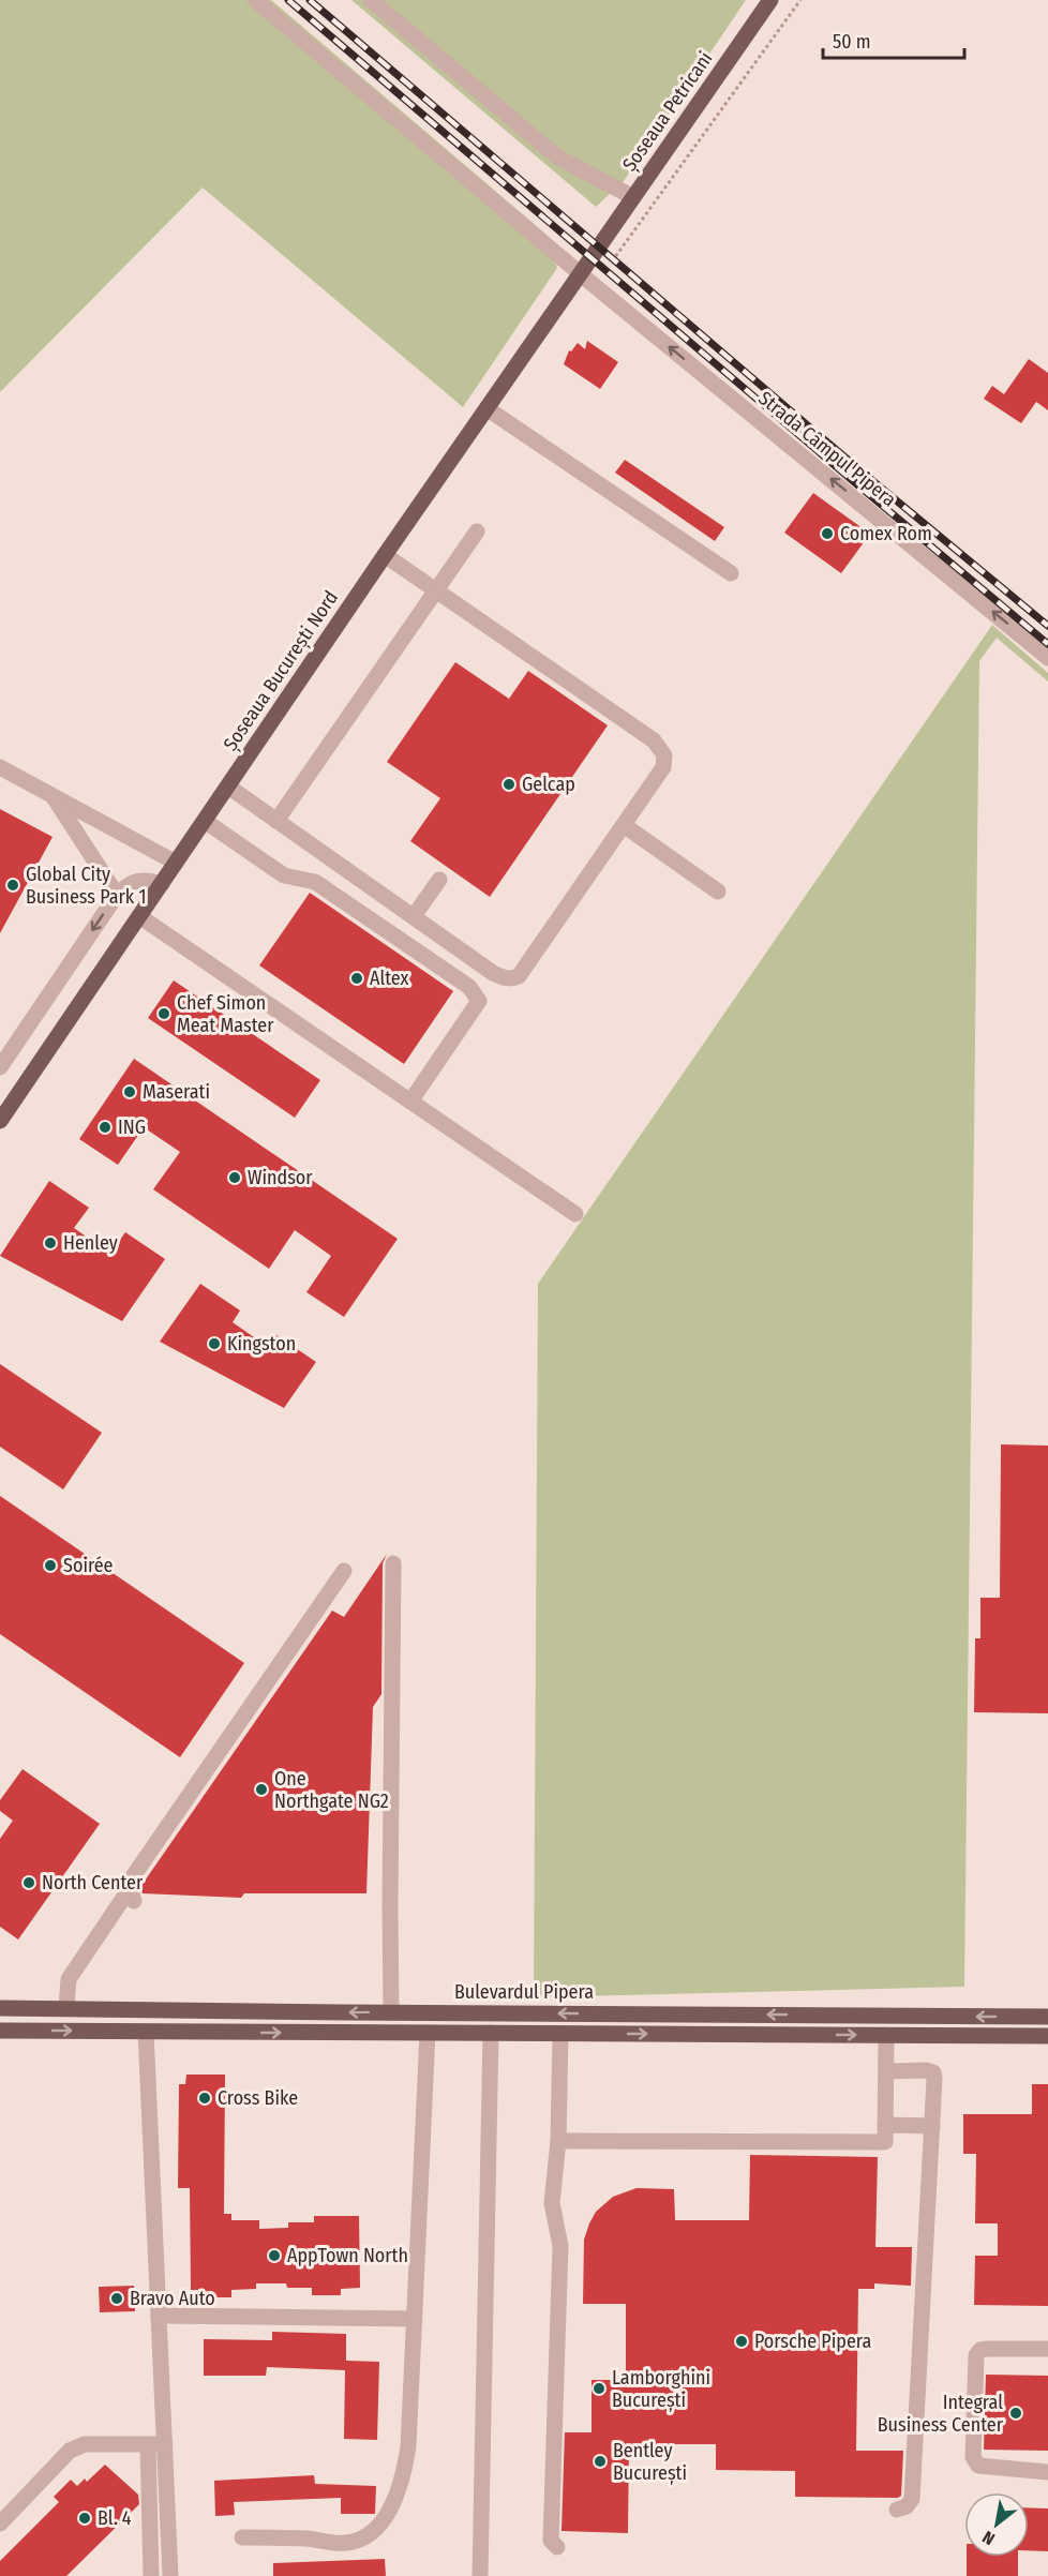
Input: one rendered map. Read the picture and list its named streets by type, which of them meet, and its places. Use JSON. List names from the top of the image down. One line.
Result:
{"streets":{"main road":["Șoseaua Petricani","Șoseaua București Nord","Bulevardul Pipera"],"street":["Strada Câmpul Pipera"]},"crossings":[["Șoseaua Petricani","Șoseaua București Nord"],["Strada Câmpul Pipera","Șoseaua București Nord"]],"one_way":["Strada Câmpul Pipera"],"places":["Comex Rom","Gelcap","Global City Business Park 1","Altex","Chef Simon Meat Master","Maserati","ING","Windsor","Henley","Kingston","Soirée","One Northgate NG2","North Center","Cross Bike","AppTown North","Bravo Auto","Porsche Pipera","Lamborghini București","Integral Business Center","Bentley București","Bl. 4"],"scale_bar":"50 m","north":"bottom left"}
